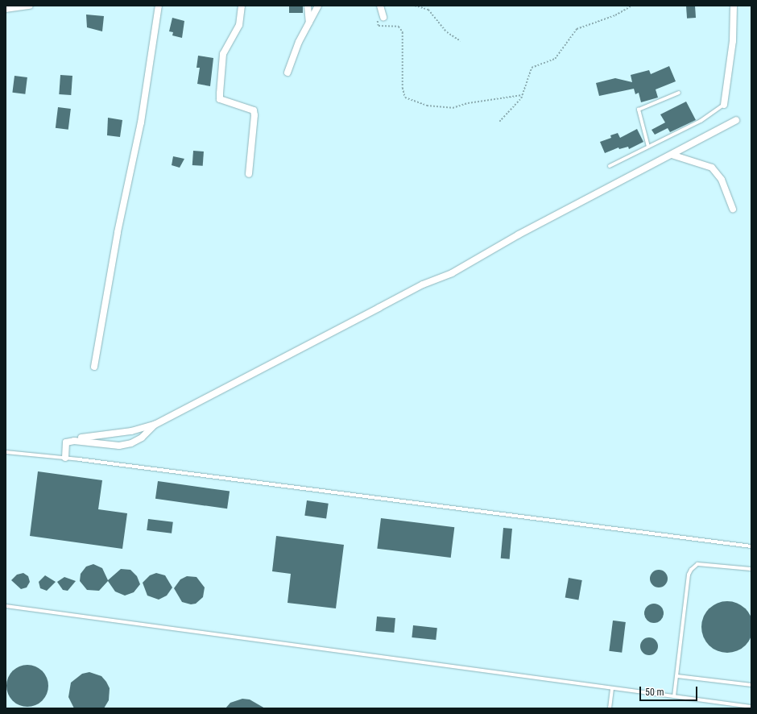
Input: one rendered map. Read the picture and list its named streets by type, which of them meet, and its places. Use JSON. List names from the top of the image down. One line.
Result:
{"scale_bar":"50 m"}
